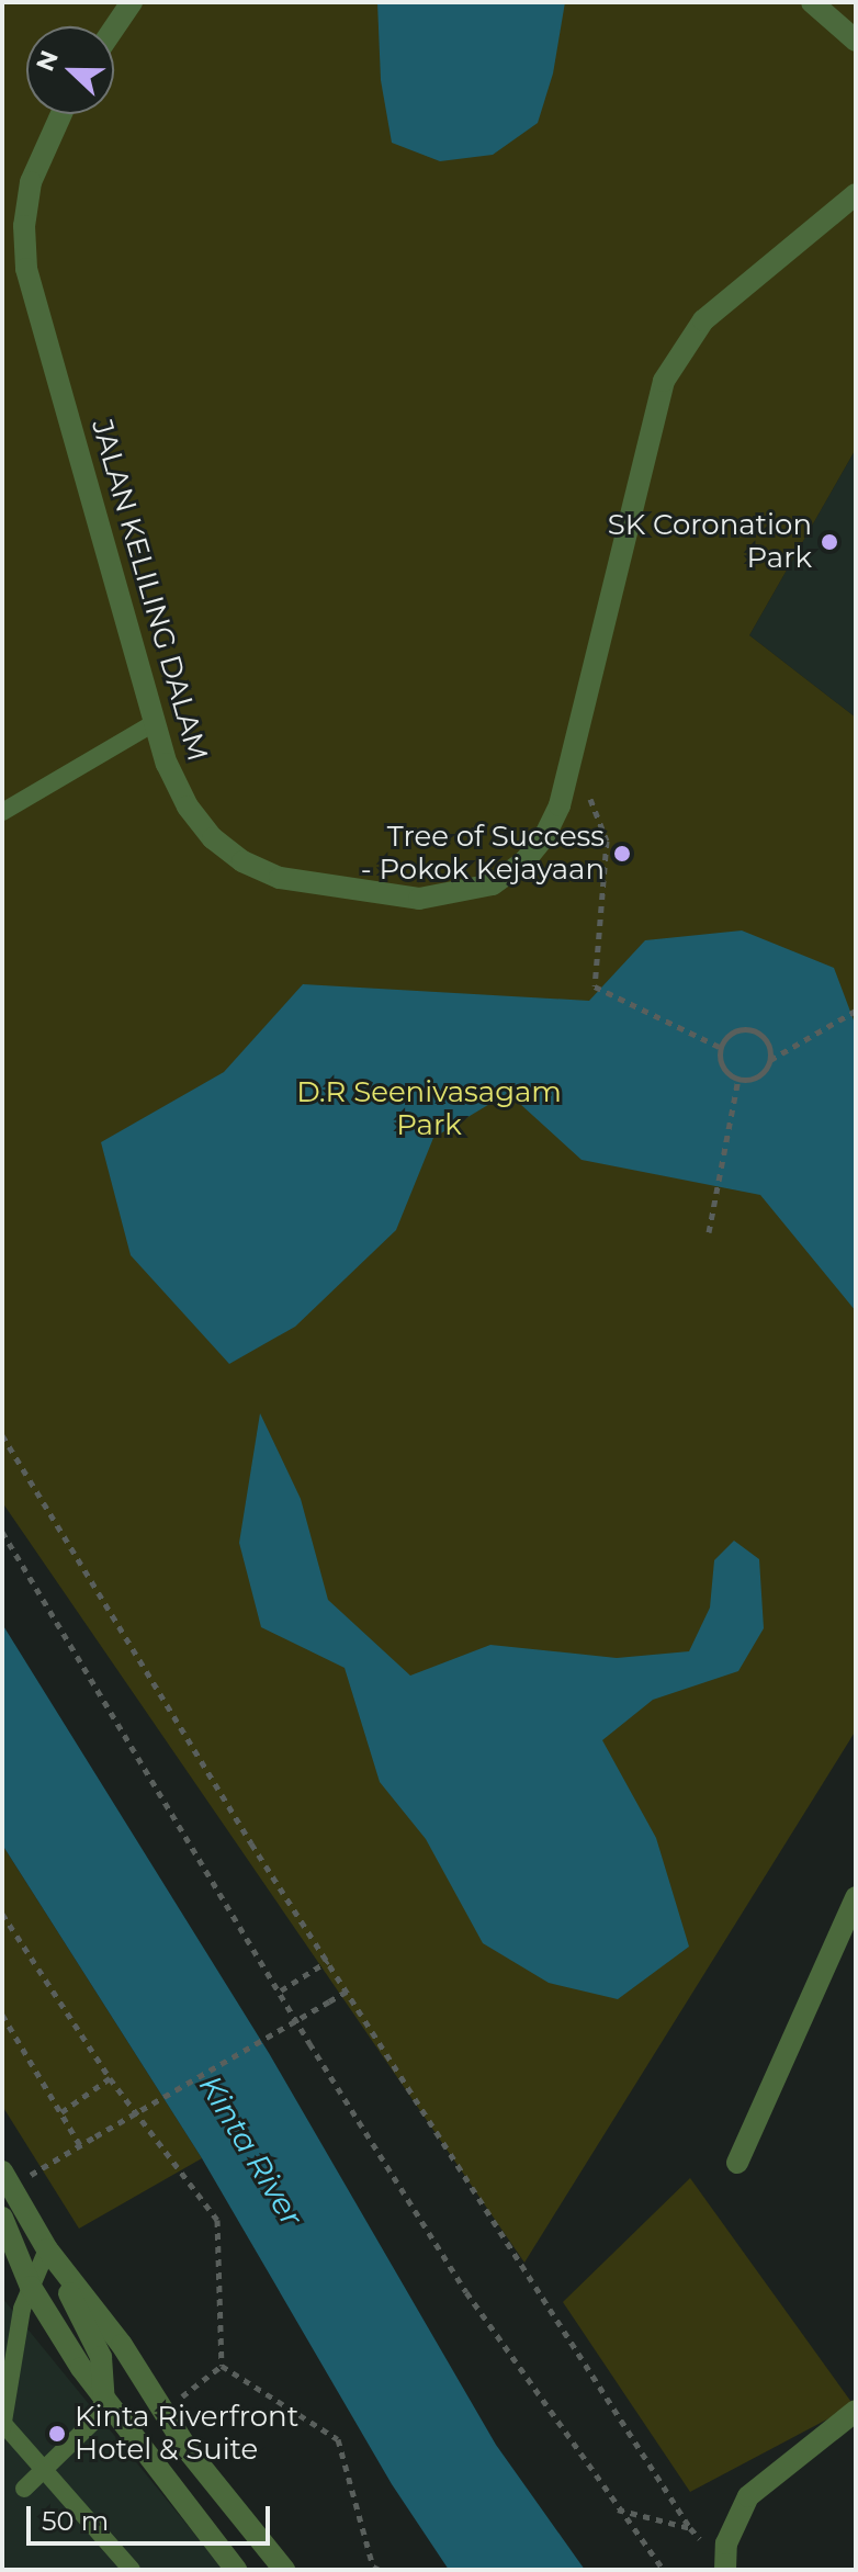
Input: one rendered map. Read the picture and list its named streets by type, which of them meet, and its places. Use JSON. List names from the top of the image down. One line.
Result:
{"streets":{"street":["JALAN KELILING DALAM"]},"water":["Kinta River"],"parks":["D.R Seenivasagam Park"],"places":["SK Coronation Park","Tree of Success - Pokok Kejayaan","Kinta Riverfront Hotel & Suite"],"scale_bar":"50 m","north":"left"}
